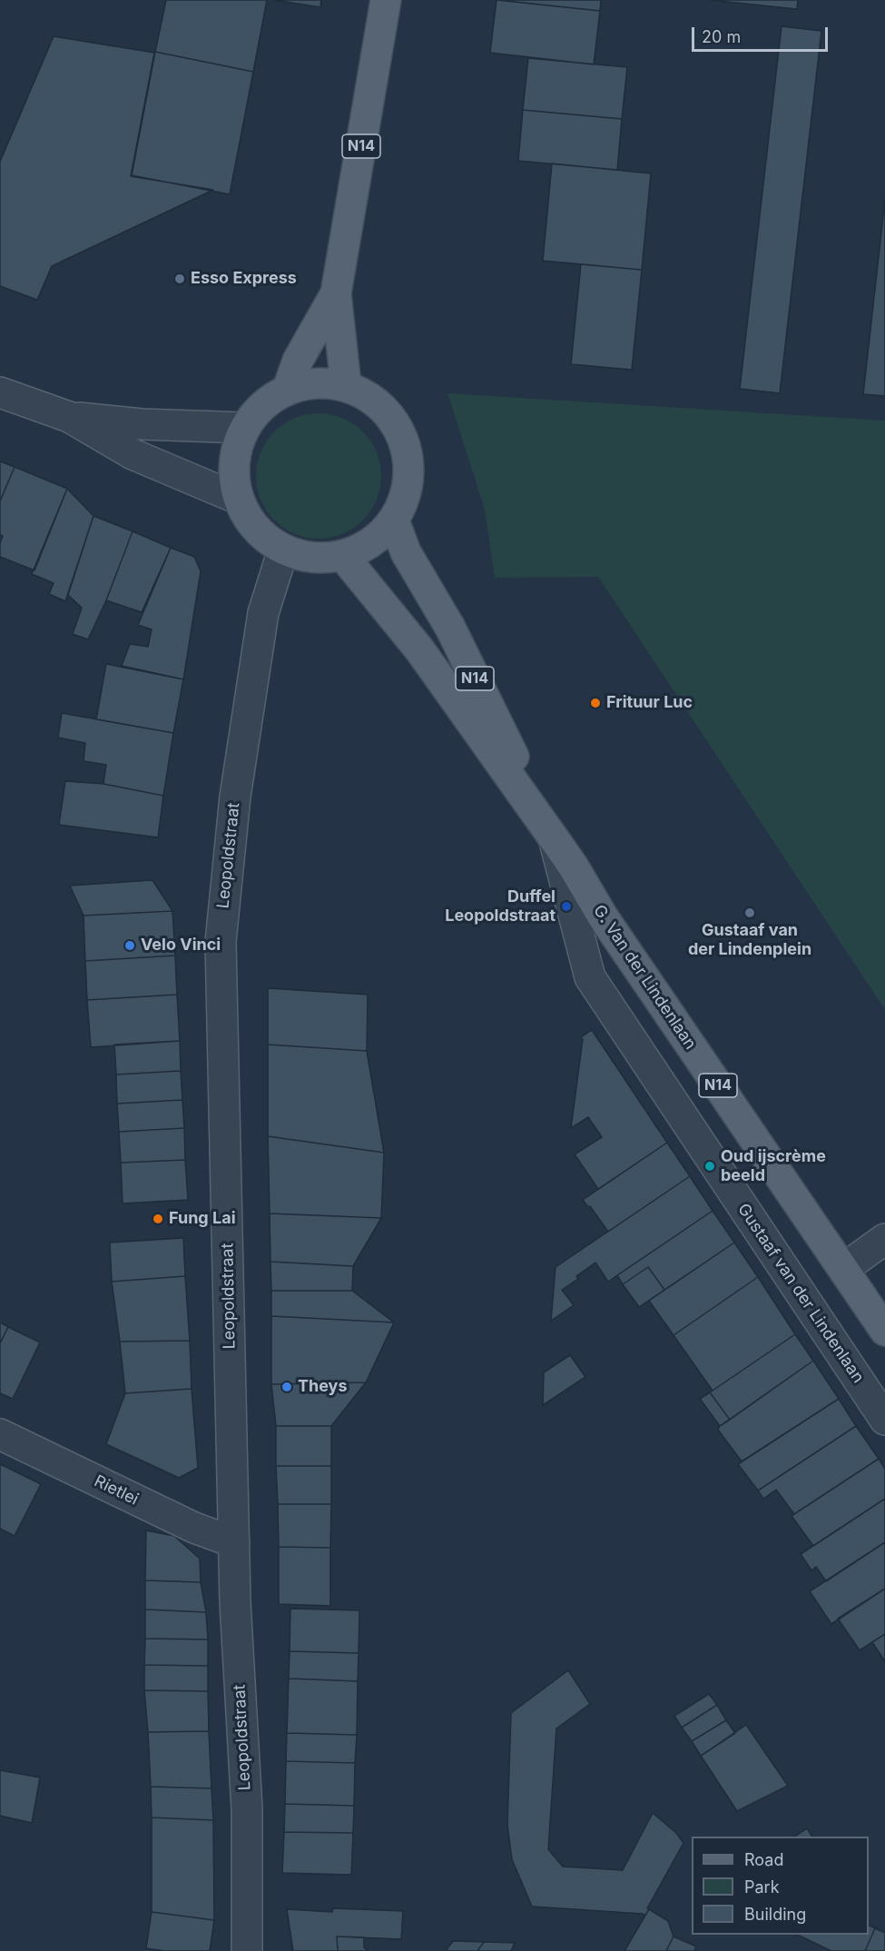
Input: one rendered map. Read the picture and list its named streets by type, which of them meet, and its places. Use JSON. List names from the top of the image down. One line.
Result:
{"streets":{"main road":["N14","G. Van der Lindenlaan"],"street":["Leopoldstraat","Gustaaf van der Lindenlaan","Rietlei"]},"crossings":[["N14","Leopoldstraat"],["N14","G. Van der Lindenlaan"],["N14","Gustaaf van der Lindenlaan"],["Leopoldstraat","Rietlei"],["G. Van der Lindenlaan","Gustaaf van der Lindenlaan"]],"places":["Esso Express","Frituur Luc","Duffel Leopoldstraat","Gustaaf van der Lindenplein","Velo Vinci","Oud ijscrème beeld","Fung Lai","Theys"],"legend":["Road","Park","Building"],"scale_bar":"20 m"}
